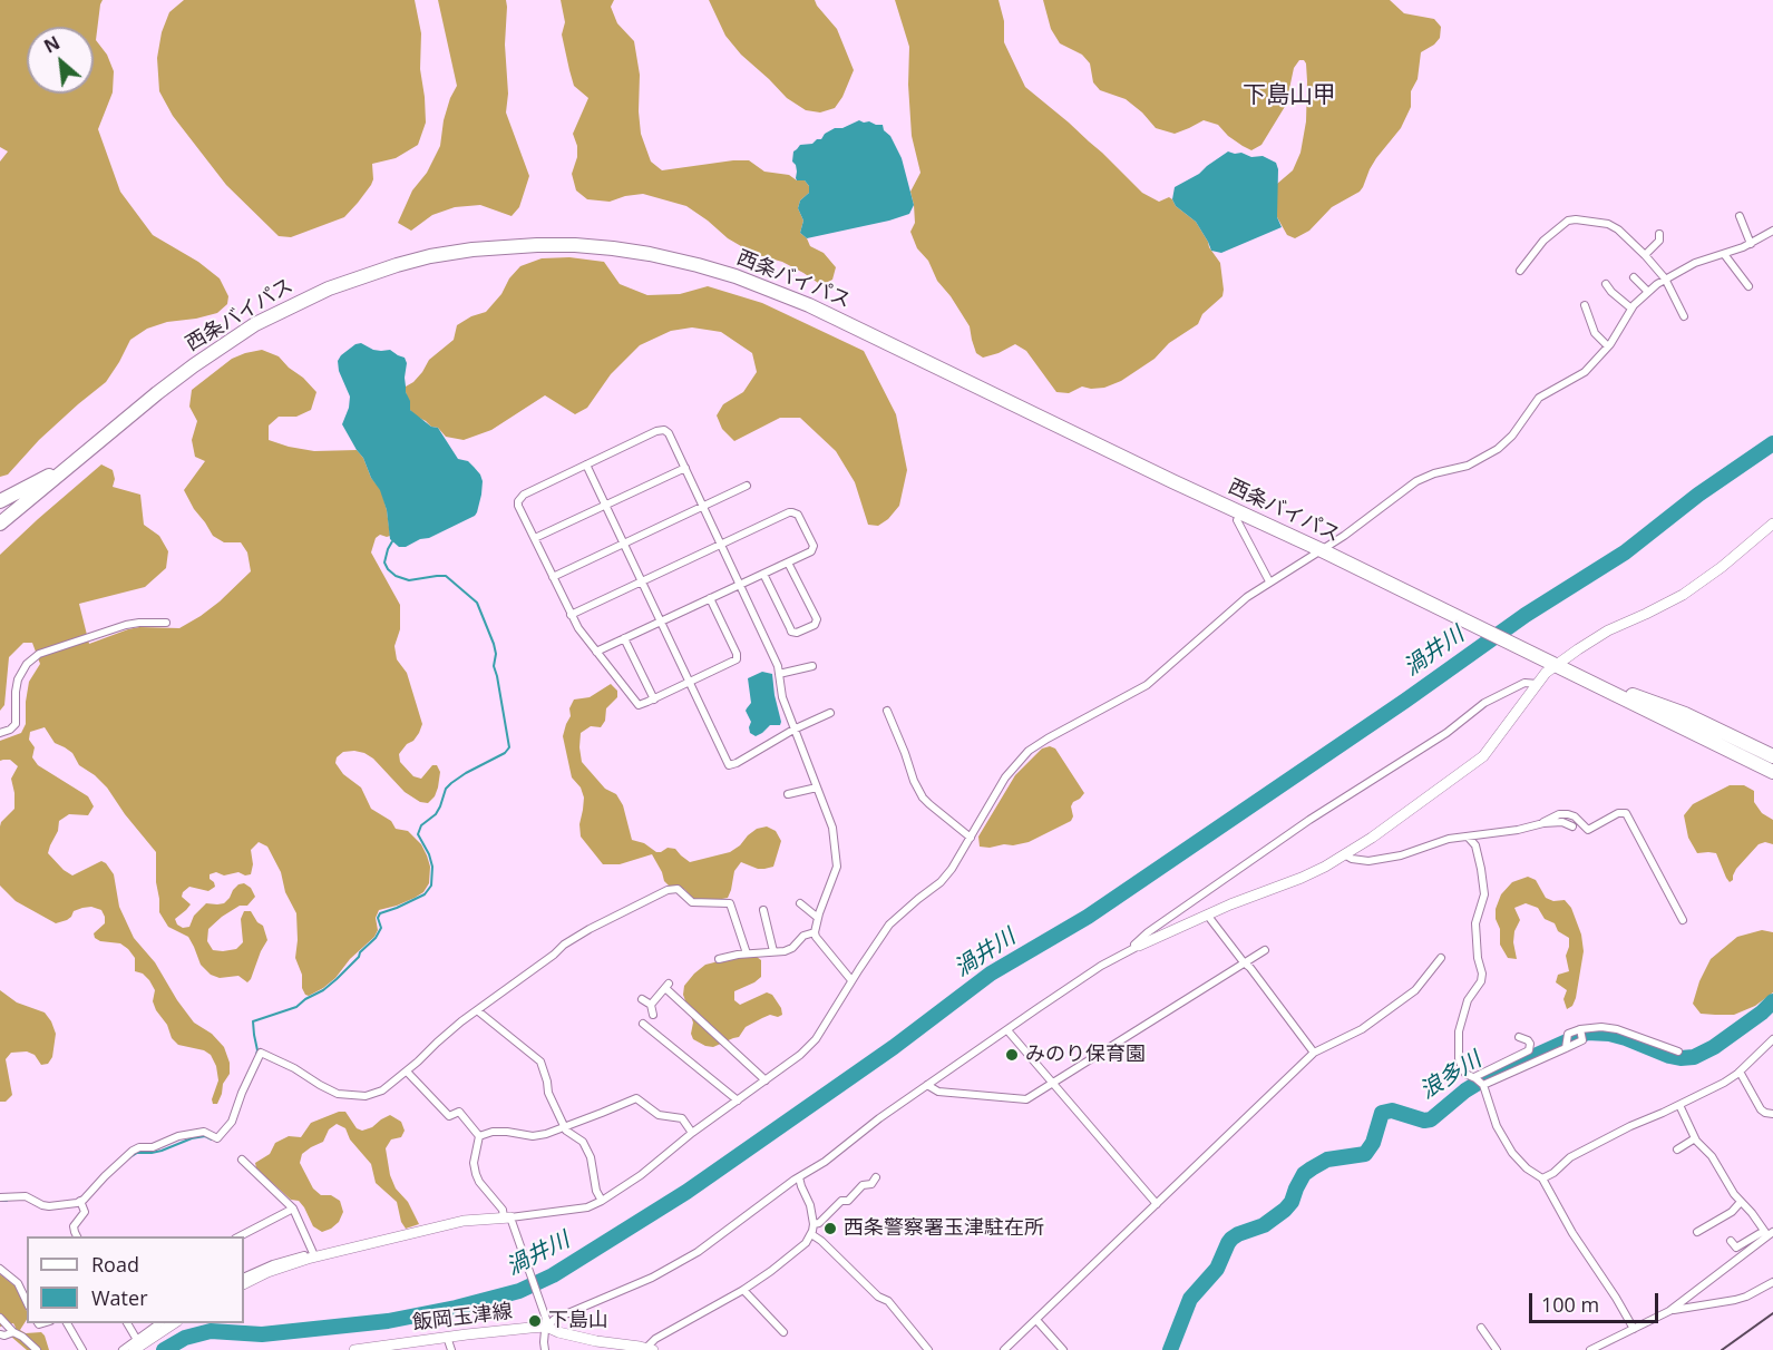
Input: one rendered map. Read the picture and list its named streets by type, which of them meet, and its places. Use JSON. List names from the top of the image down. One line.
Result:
{"streets":{"highway":["西条バイパス"],"street":["飯岡玉津線"]},"districts":["下島山甲"],"water":["渦井川","浪多川"],"places":["みのり保育園","西条警察署玉津駐在所","下島山"],"legend":["Road","Water"],"scale_bar":"100 m","north":"top left"}
